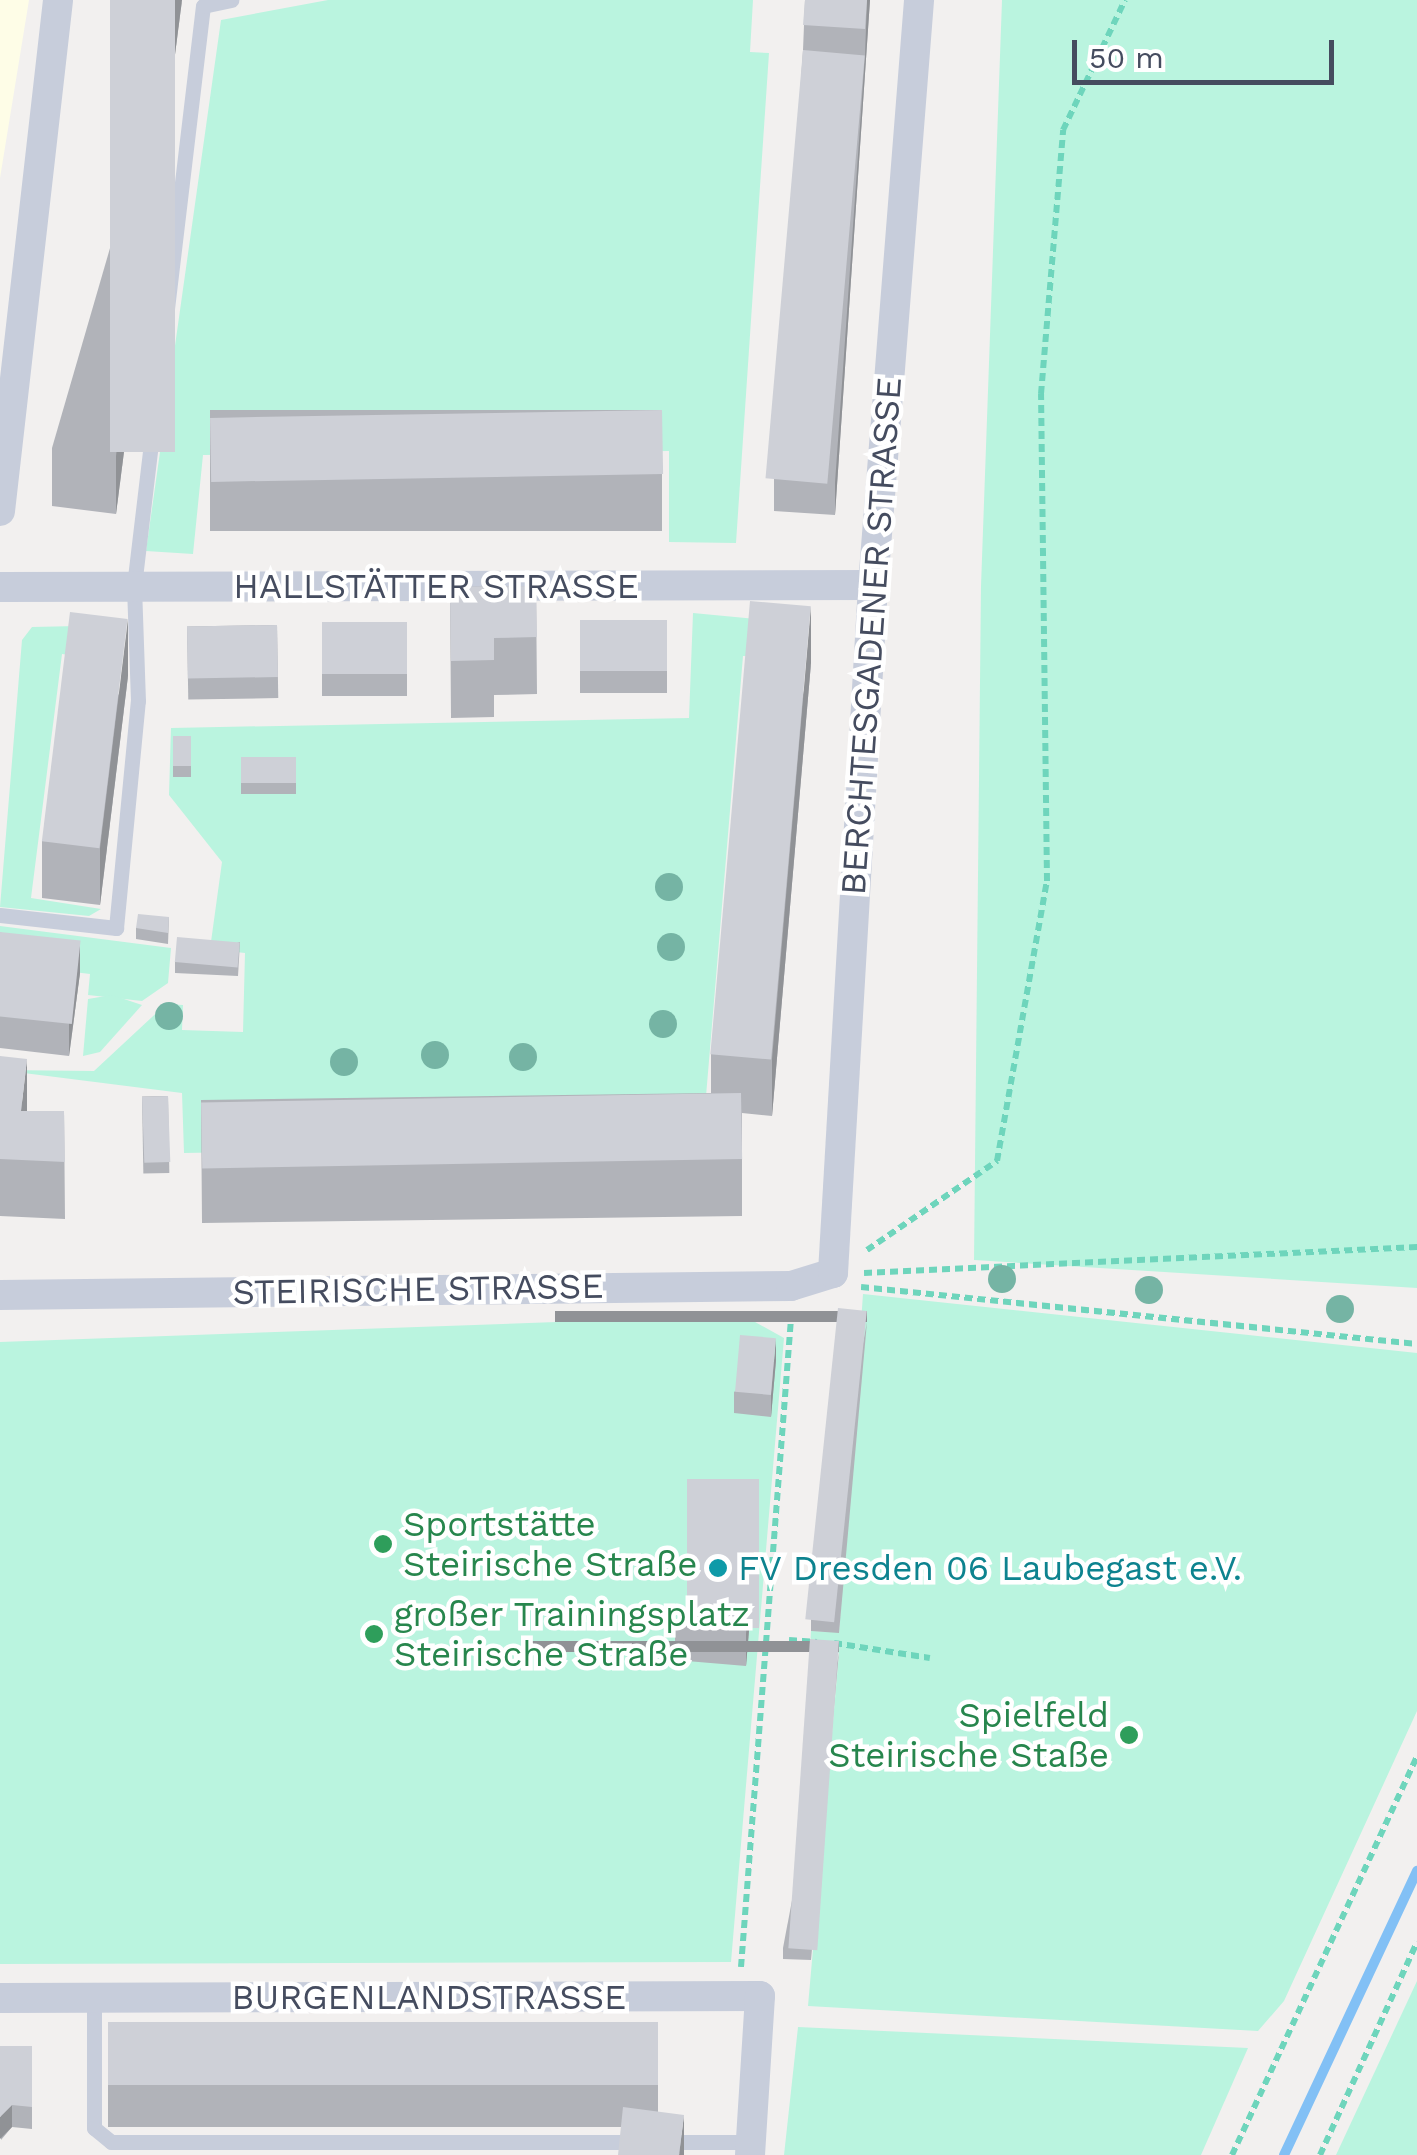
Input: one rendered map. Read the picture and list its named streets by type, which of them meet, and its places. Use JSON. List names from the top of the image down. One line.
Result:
{"streets":{"street":["HALLSTÄTTER STRASSE","BERCHTESGADENER STRASSE","STEIRISCHE STRASSE","BURGENLANDSTRASSE"]},"crossings":[["HALLSTÄTTER STRASSE","BERCHTESGADENER STRASSE"],["BERCHTESGADENER STRASSE","STEIRISCHE STRASSE"]],"places":["Sportstätte Steirische Straße","FV Dresden 06 Laubegast e.V.","großer Trainingsplatz Steirische Straße","Spielfeld Steirische Staße"],"scale_bar":"50 m"}
